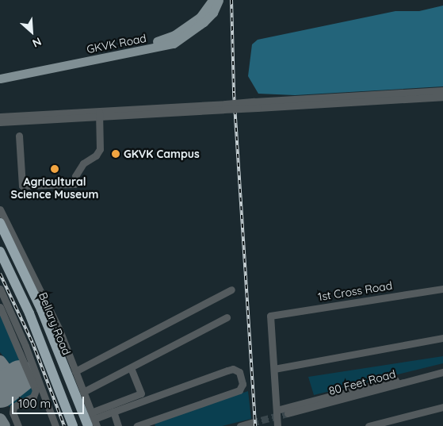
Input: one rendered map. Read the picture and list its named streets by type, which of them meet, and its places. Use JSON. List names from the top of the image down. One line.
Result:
{"streets":{"highway":["Bellary Road"],"main road":["GKVK Road"],"street":["1st Cross Road","80 Feet Road"]},"places":["GKVK Campus","Agricultural Science Museum"],"scale_bar":"100 m","north":"bottom right"}
